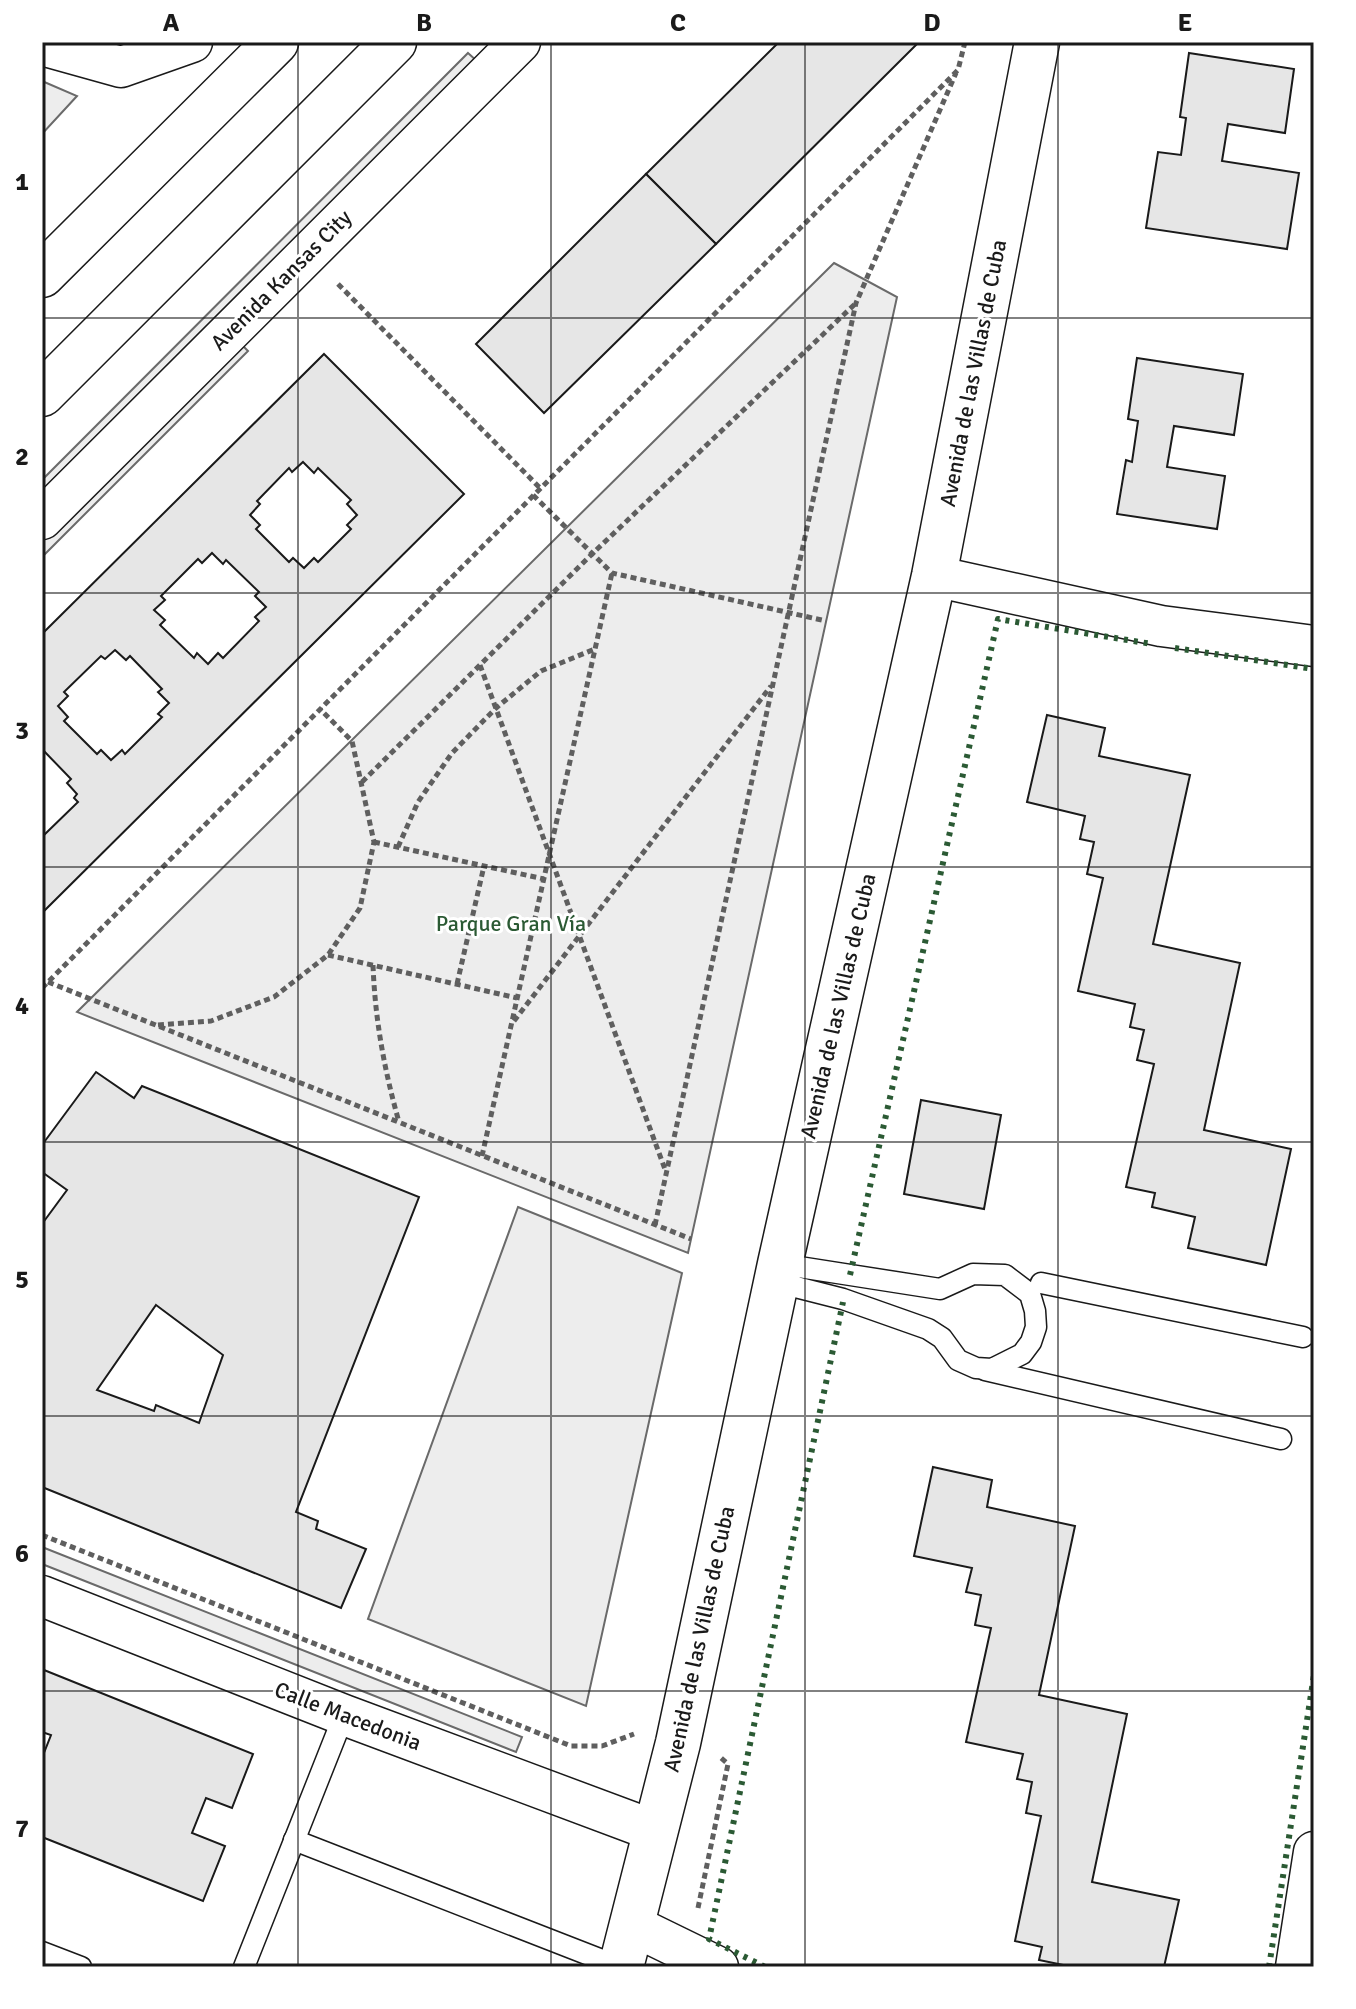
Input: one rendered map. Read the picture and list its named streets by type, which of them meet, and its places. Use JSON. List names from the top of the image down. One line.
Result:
{"streets":{"street":["Avenida Kansas City","Avenida de las Villas de Cuba","Calle Macedonia"]},"crossings":[["Avenida de las Villas de Cuba","Calle Macedonia"]],"parks":["Parque Gran Vía"],"grid":{"columns":["A","B","C","D","E"],"rows":["1","2","3","4","5","6","7"]}}
